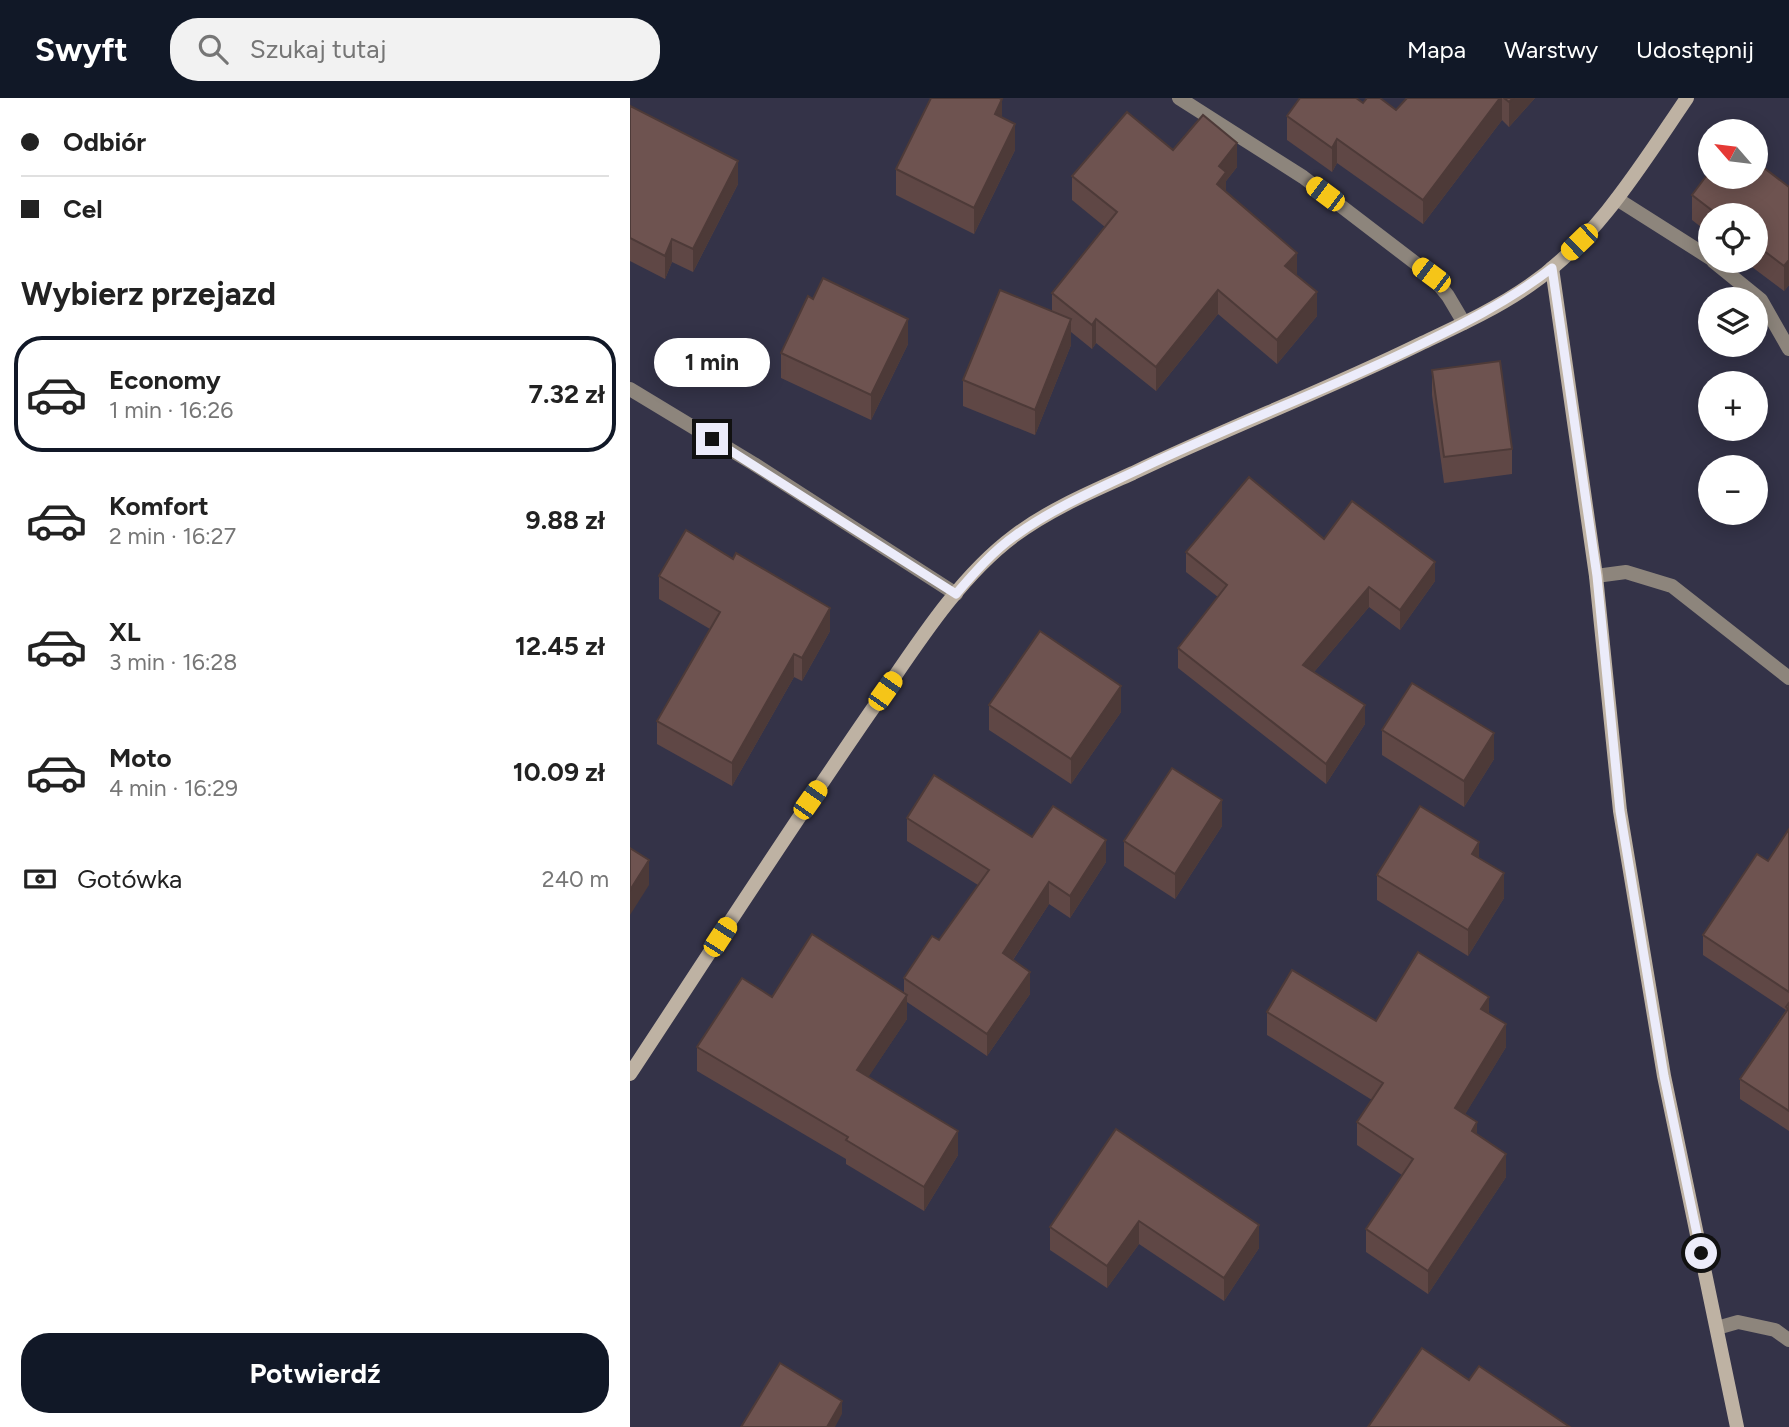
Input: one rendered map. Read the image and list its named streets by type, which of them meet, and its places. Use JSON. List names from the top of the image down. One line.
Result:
{"north":"top left","page":{"header":"Swyft","search":"Szukaj tutaj","nav":["Mapa","Warstwy","Udostępnij"],"banner":["Odbiór","Cel"],"map_buttons":["+","−"],"heading":"Wybierz przejazd","list":[{"name":"Economy","note":"1 min · 16:26","value":"7.32 zł"},{"name":"Komfort","note":"2 min · 16:27","value":"9.88 zł"},{"name":"XL","note":"3 min · 16:28","value":"12.45 zł"},{"name":"Moto","note":"4 min · 16:29","value":"10.09 zł"}],"bubble":"1 min","pay":["Gotówka","240 m"],"buttons":"Potwierdź"}}
